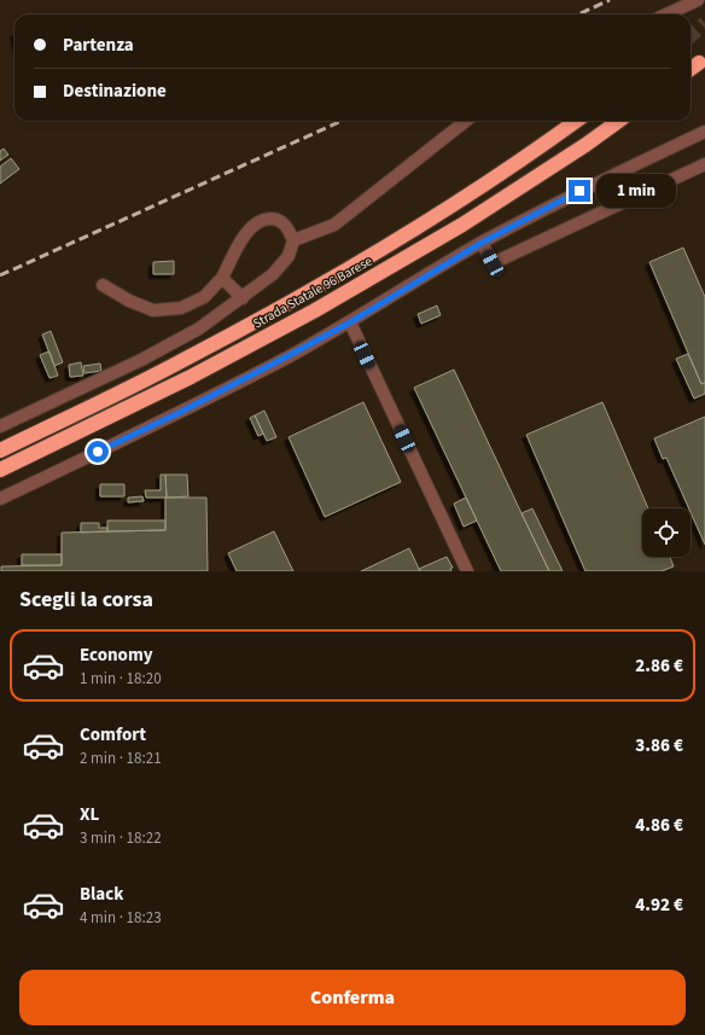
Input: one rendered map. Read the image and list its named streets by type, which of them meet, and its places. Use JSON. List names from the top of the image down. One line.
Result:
{"streets":{"highway":["Strada Statale 96 Barese"]},"page":{"banner":["Partenza","Destinazione"],"bubble":"1 min","heading":"Scegli la corsa","list":[{"name":"Economy","note":"1 min · 18:20","value":"2.86 €"},{"name":"Comfort","note":"2 min · 18:21","value":"3.86 €"},{"name":"XL","note":"3 min · 18:22","value":"4.86 €"},{"name":"Black","note":"4 min · 18:23","value":"4.92 €"}],"buttons":"Conferma"}}
